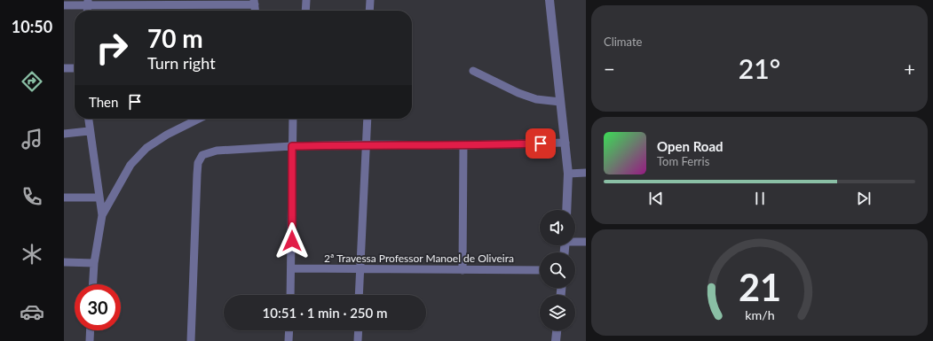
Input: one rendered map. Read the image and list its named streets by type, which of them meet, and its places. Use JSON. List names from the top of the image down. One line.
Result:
{"streets":{"street":["2ª Travessa Professor Manoel de Oliveira"]},"page":{"tabs":"10:50","tile":"Climate","turn":["70 m","Turn right"],"heat":["−","21°","+"],"then":"Then","song":["Open Road","Tom Ferris"],"limit":"30","trip":"10:51 · 1 min · 250 m","gauge":["21","km/h"]}}
